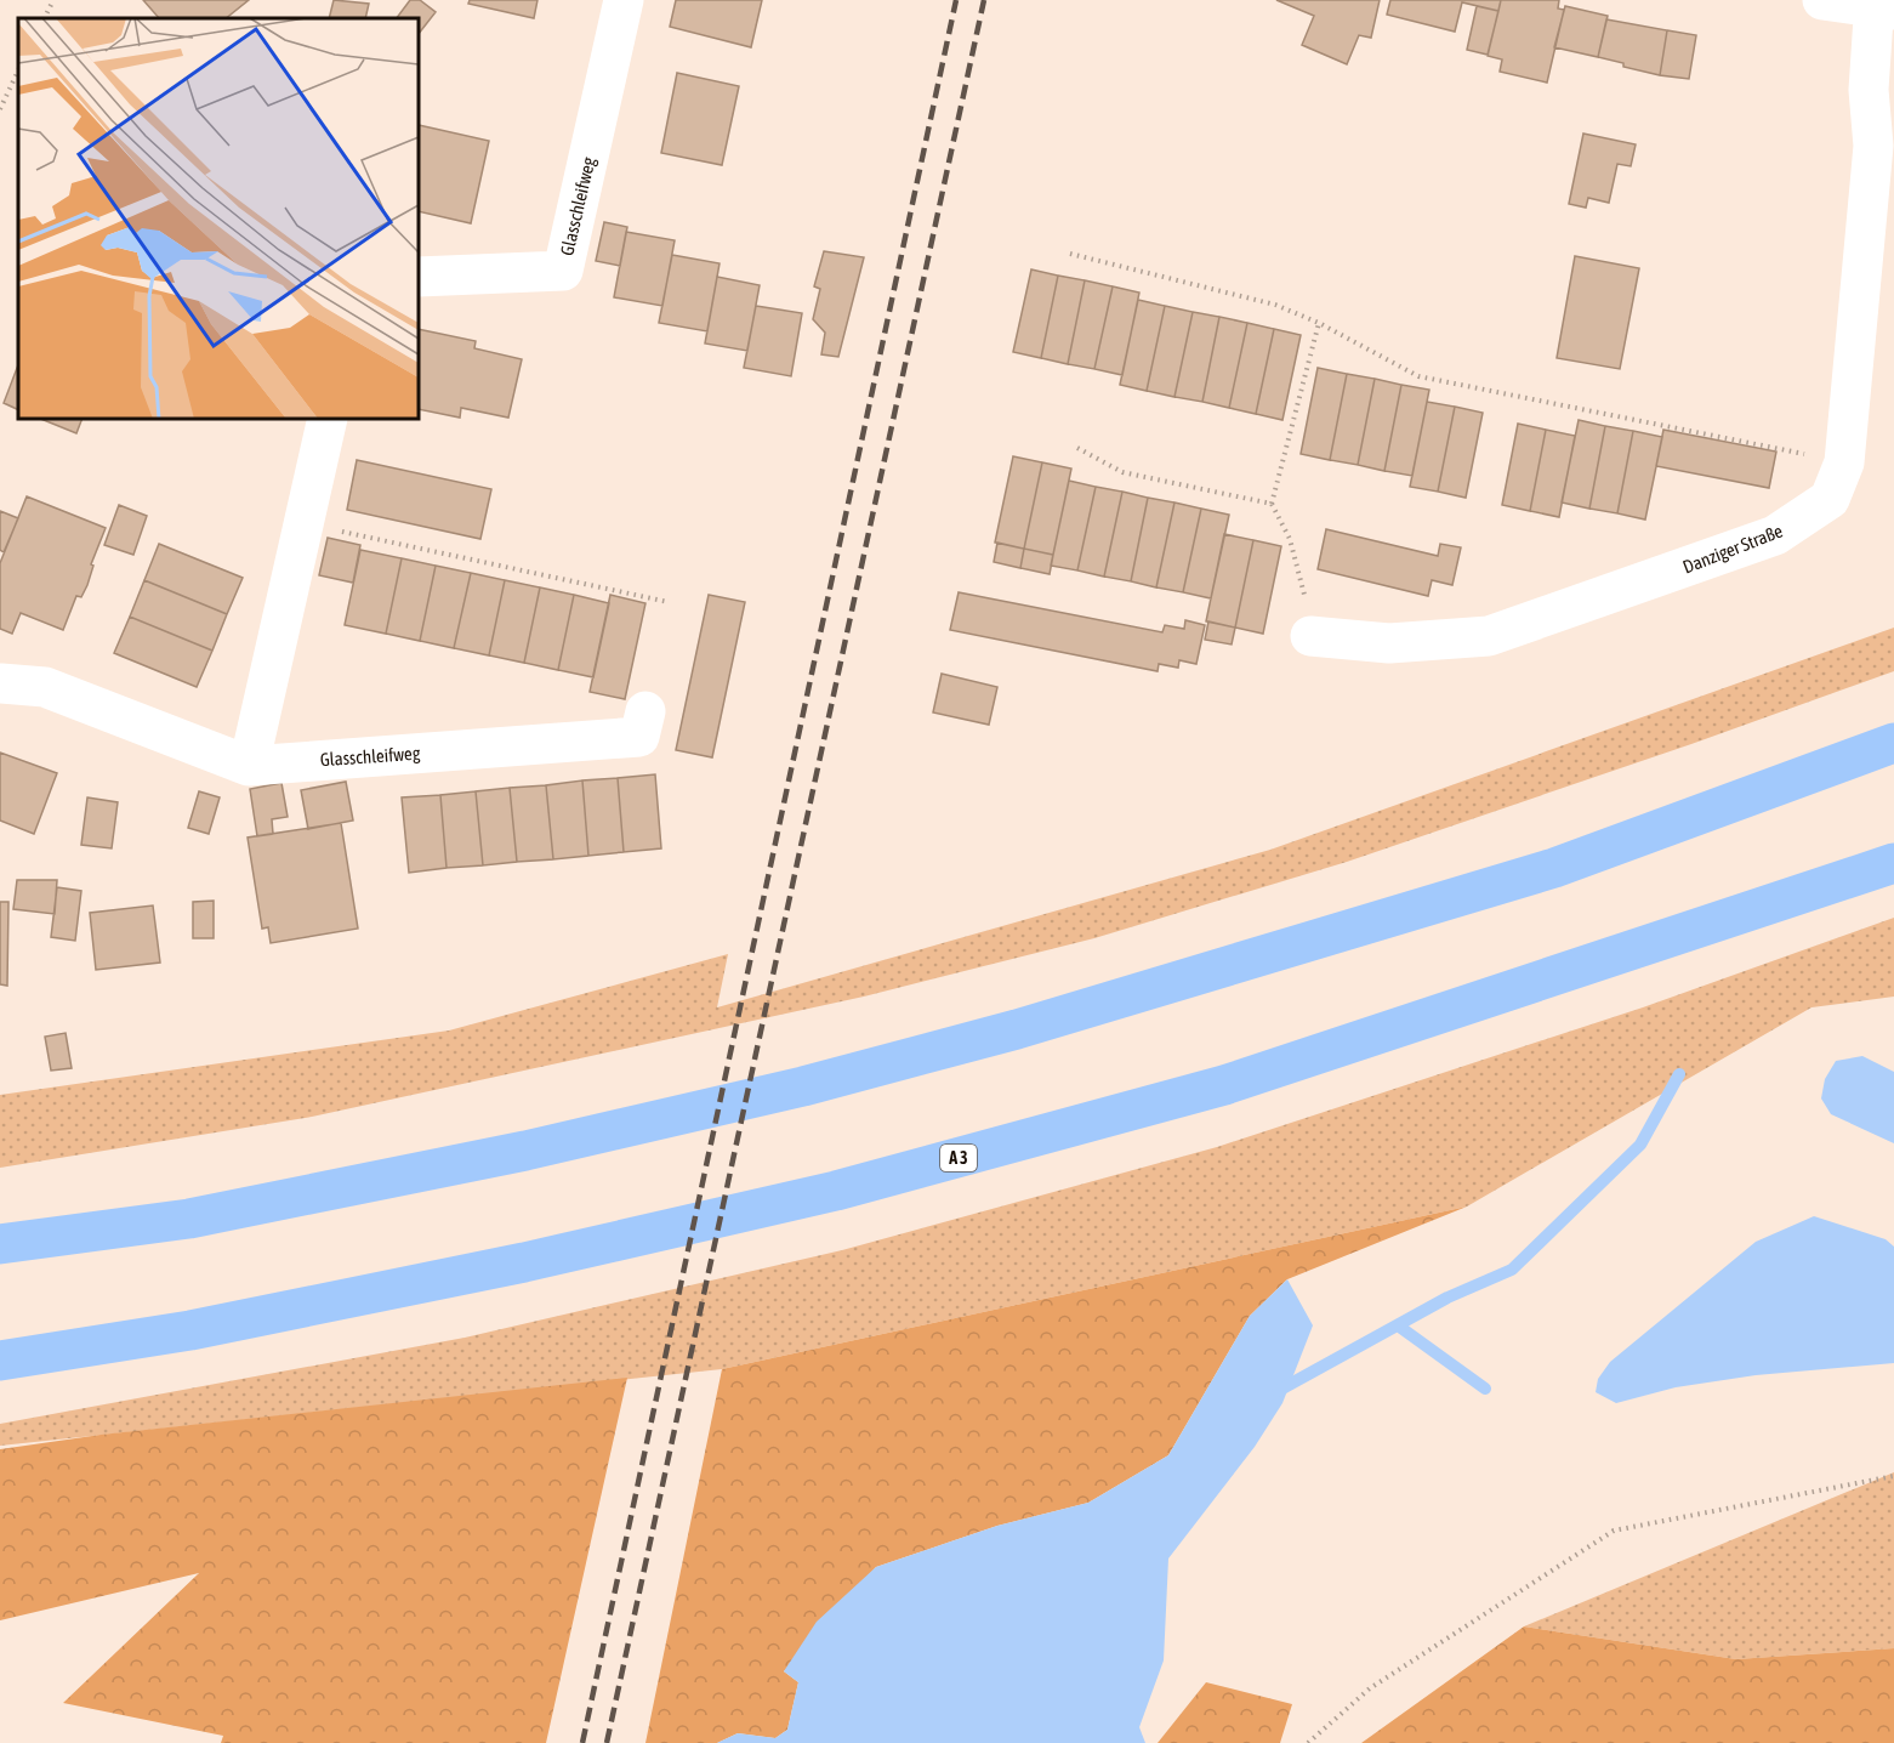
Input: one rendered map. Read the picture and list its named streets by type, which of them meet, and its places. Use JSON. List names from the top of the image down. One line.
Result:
{"streets":{"highway":["A 3"],"street":["Glasschleifweg","Danziger Straße"]}}
